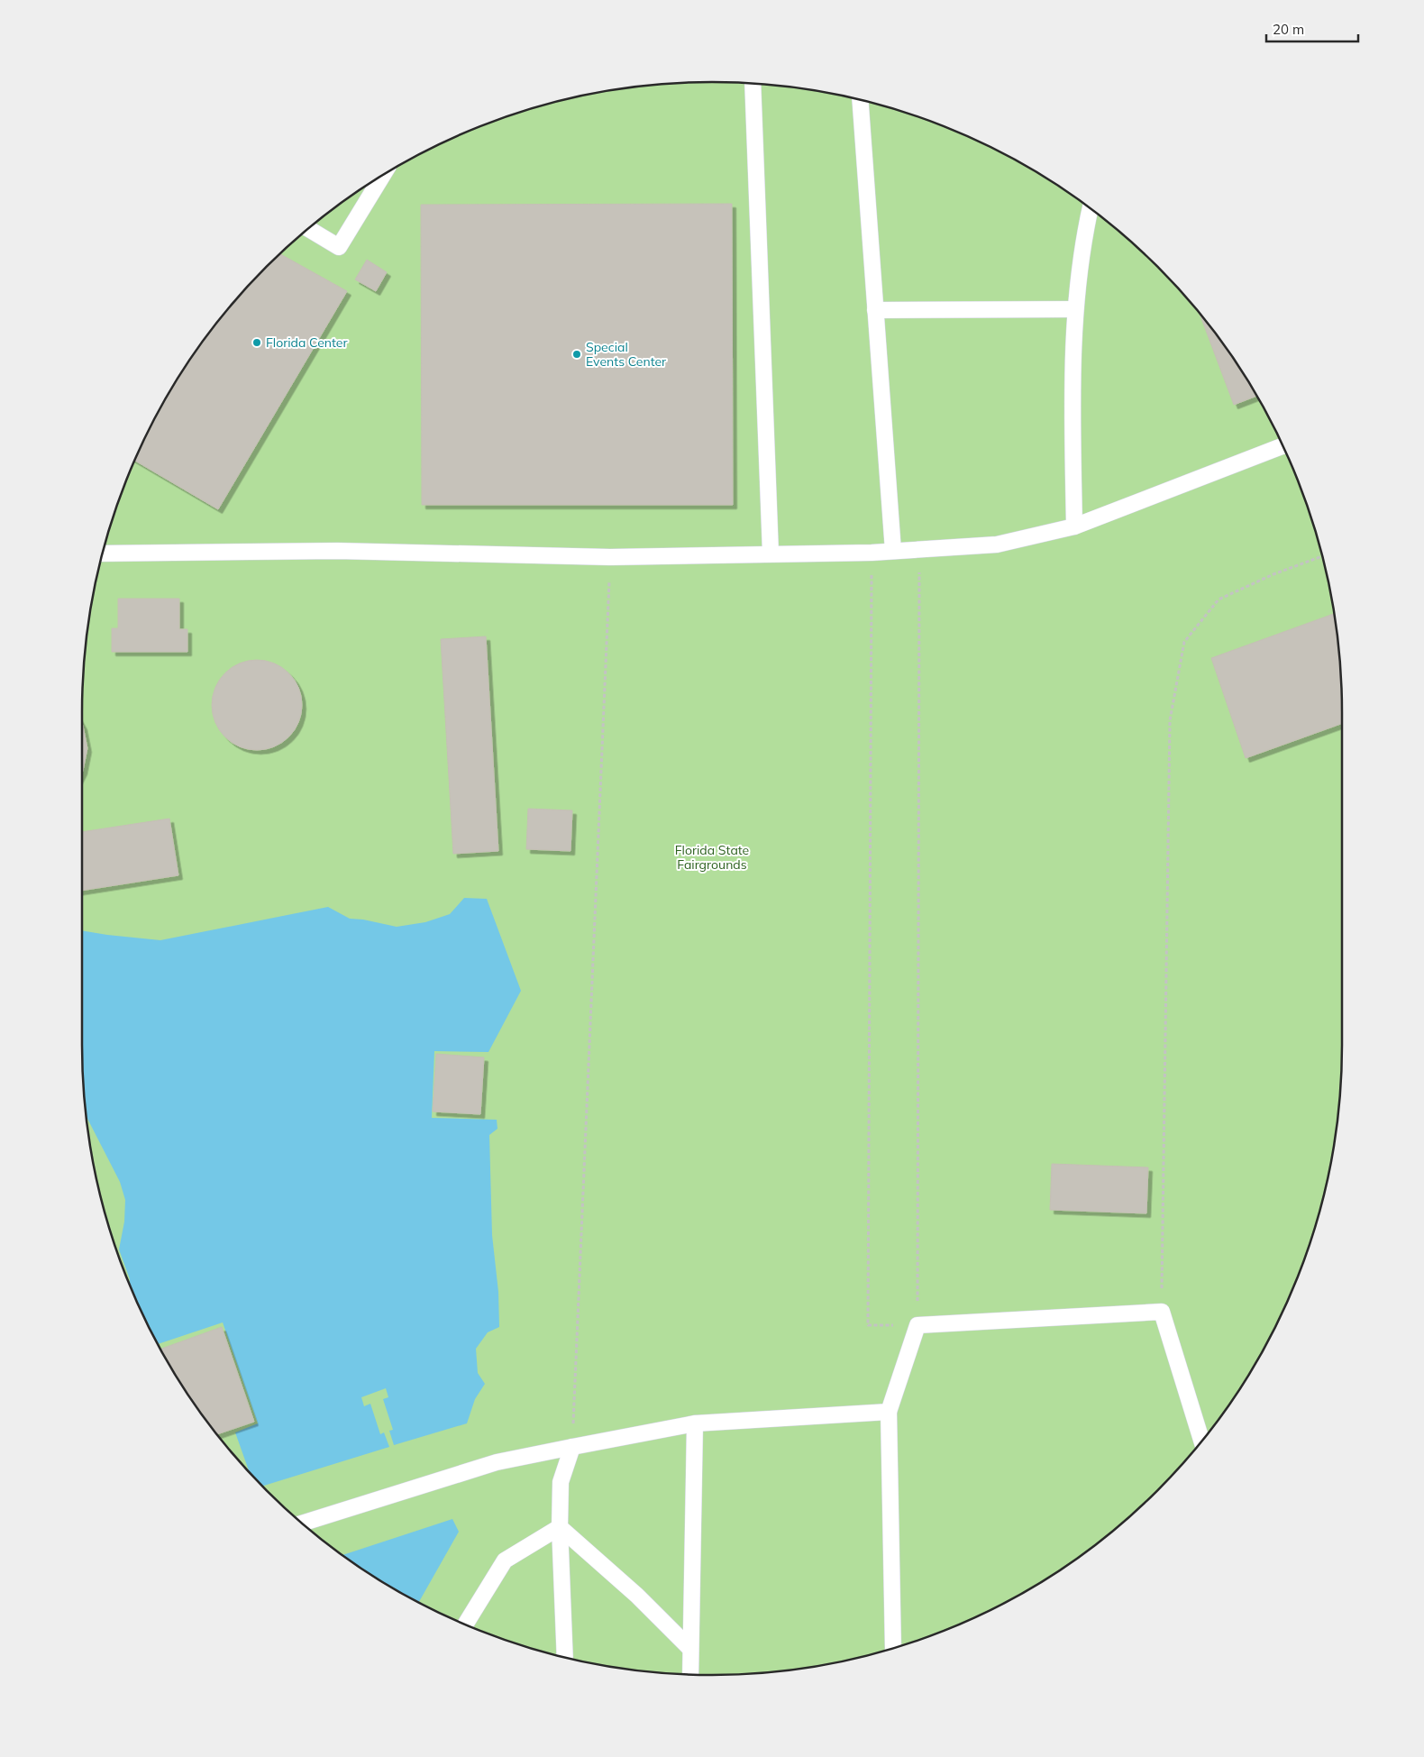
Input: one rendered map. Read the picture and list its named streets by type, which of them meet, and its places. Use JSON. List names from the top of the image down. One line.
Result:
{"parks":["Florida State Fairgrounds"],"places":["Florida Center","Special Events Center"],"scale_bar":"20 m"}
